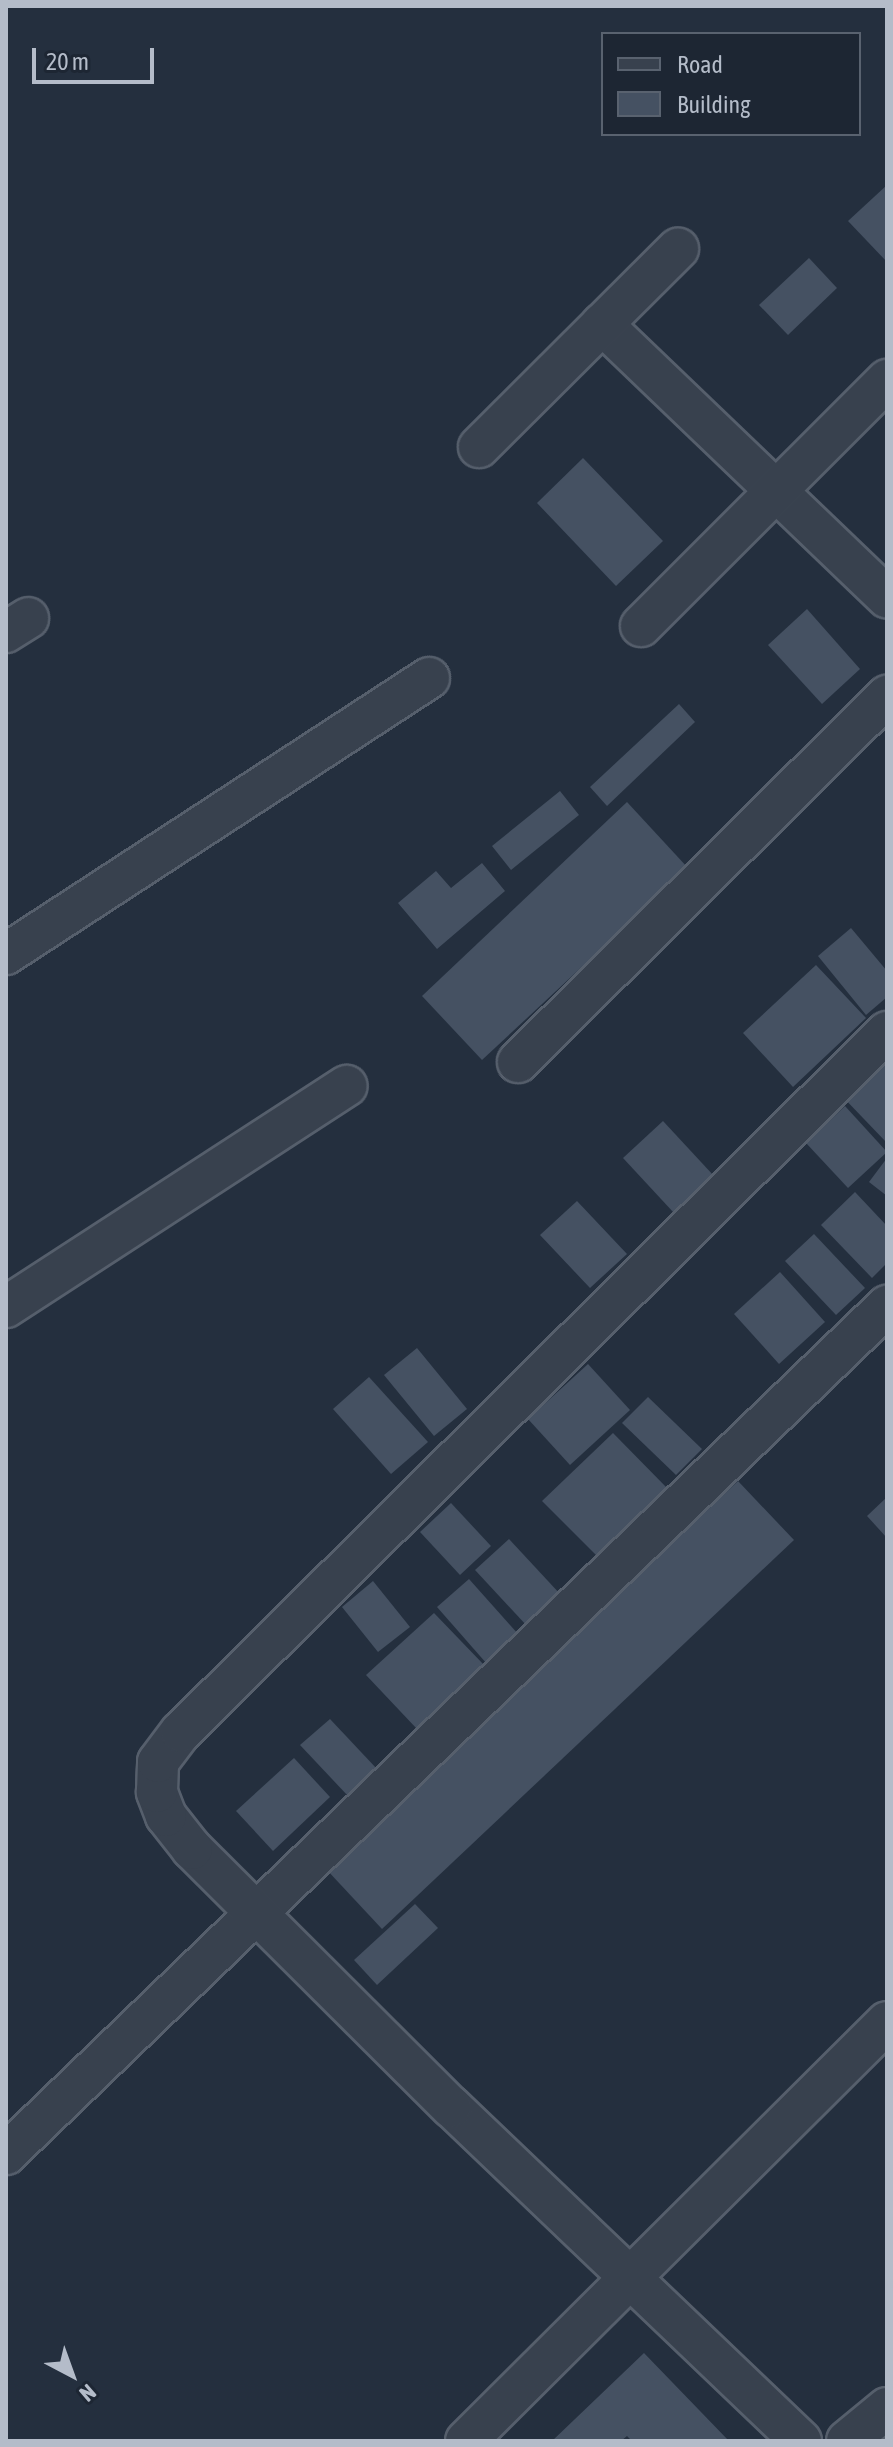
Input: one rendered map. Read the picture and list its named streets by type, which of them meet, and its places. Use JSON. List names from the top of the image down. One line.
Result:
{"legend":["Road","Building"],"scale_bar":"20 m","north":"bottom right"}
